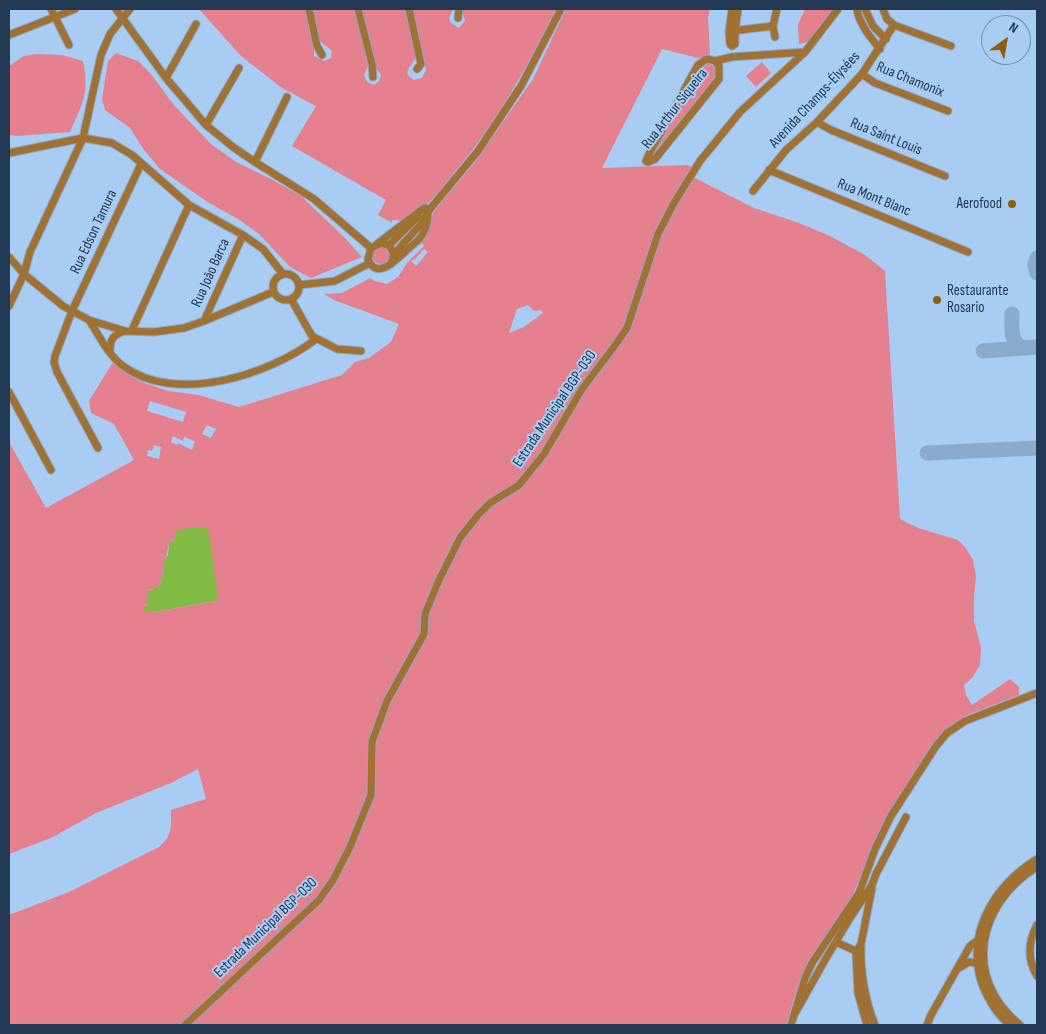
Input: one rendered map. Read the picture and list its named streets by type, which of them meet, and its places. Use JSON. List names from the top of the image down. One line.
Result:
{"streets":{"street":["Rua Chamonix","Avenida Champs-Élysées","Rua Arthur Siqueira","Rua Saint Louis","Rua Mont Blanc","Rua Edson Tamura","Rua João Barca","Estrada Municipal BGP-030"]},"crossings":[["Rua Chamonix","Avenida Champs-Élysées"],["Avenida Champs-Élysées","Rua Saint Louis"],["Avenida Champs-Élysées","Rua Mont Blanc"],["Rua Arthur Siqueira","Estrada Municipal BGP-030"]],"places":["Aerofood","Restaurante Rosario"],"north":"top right"}
